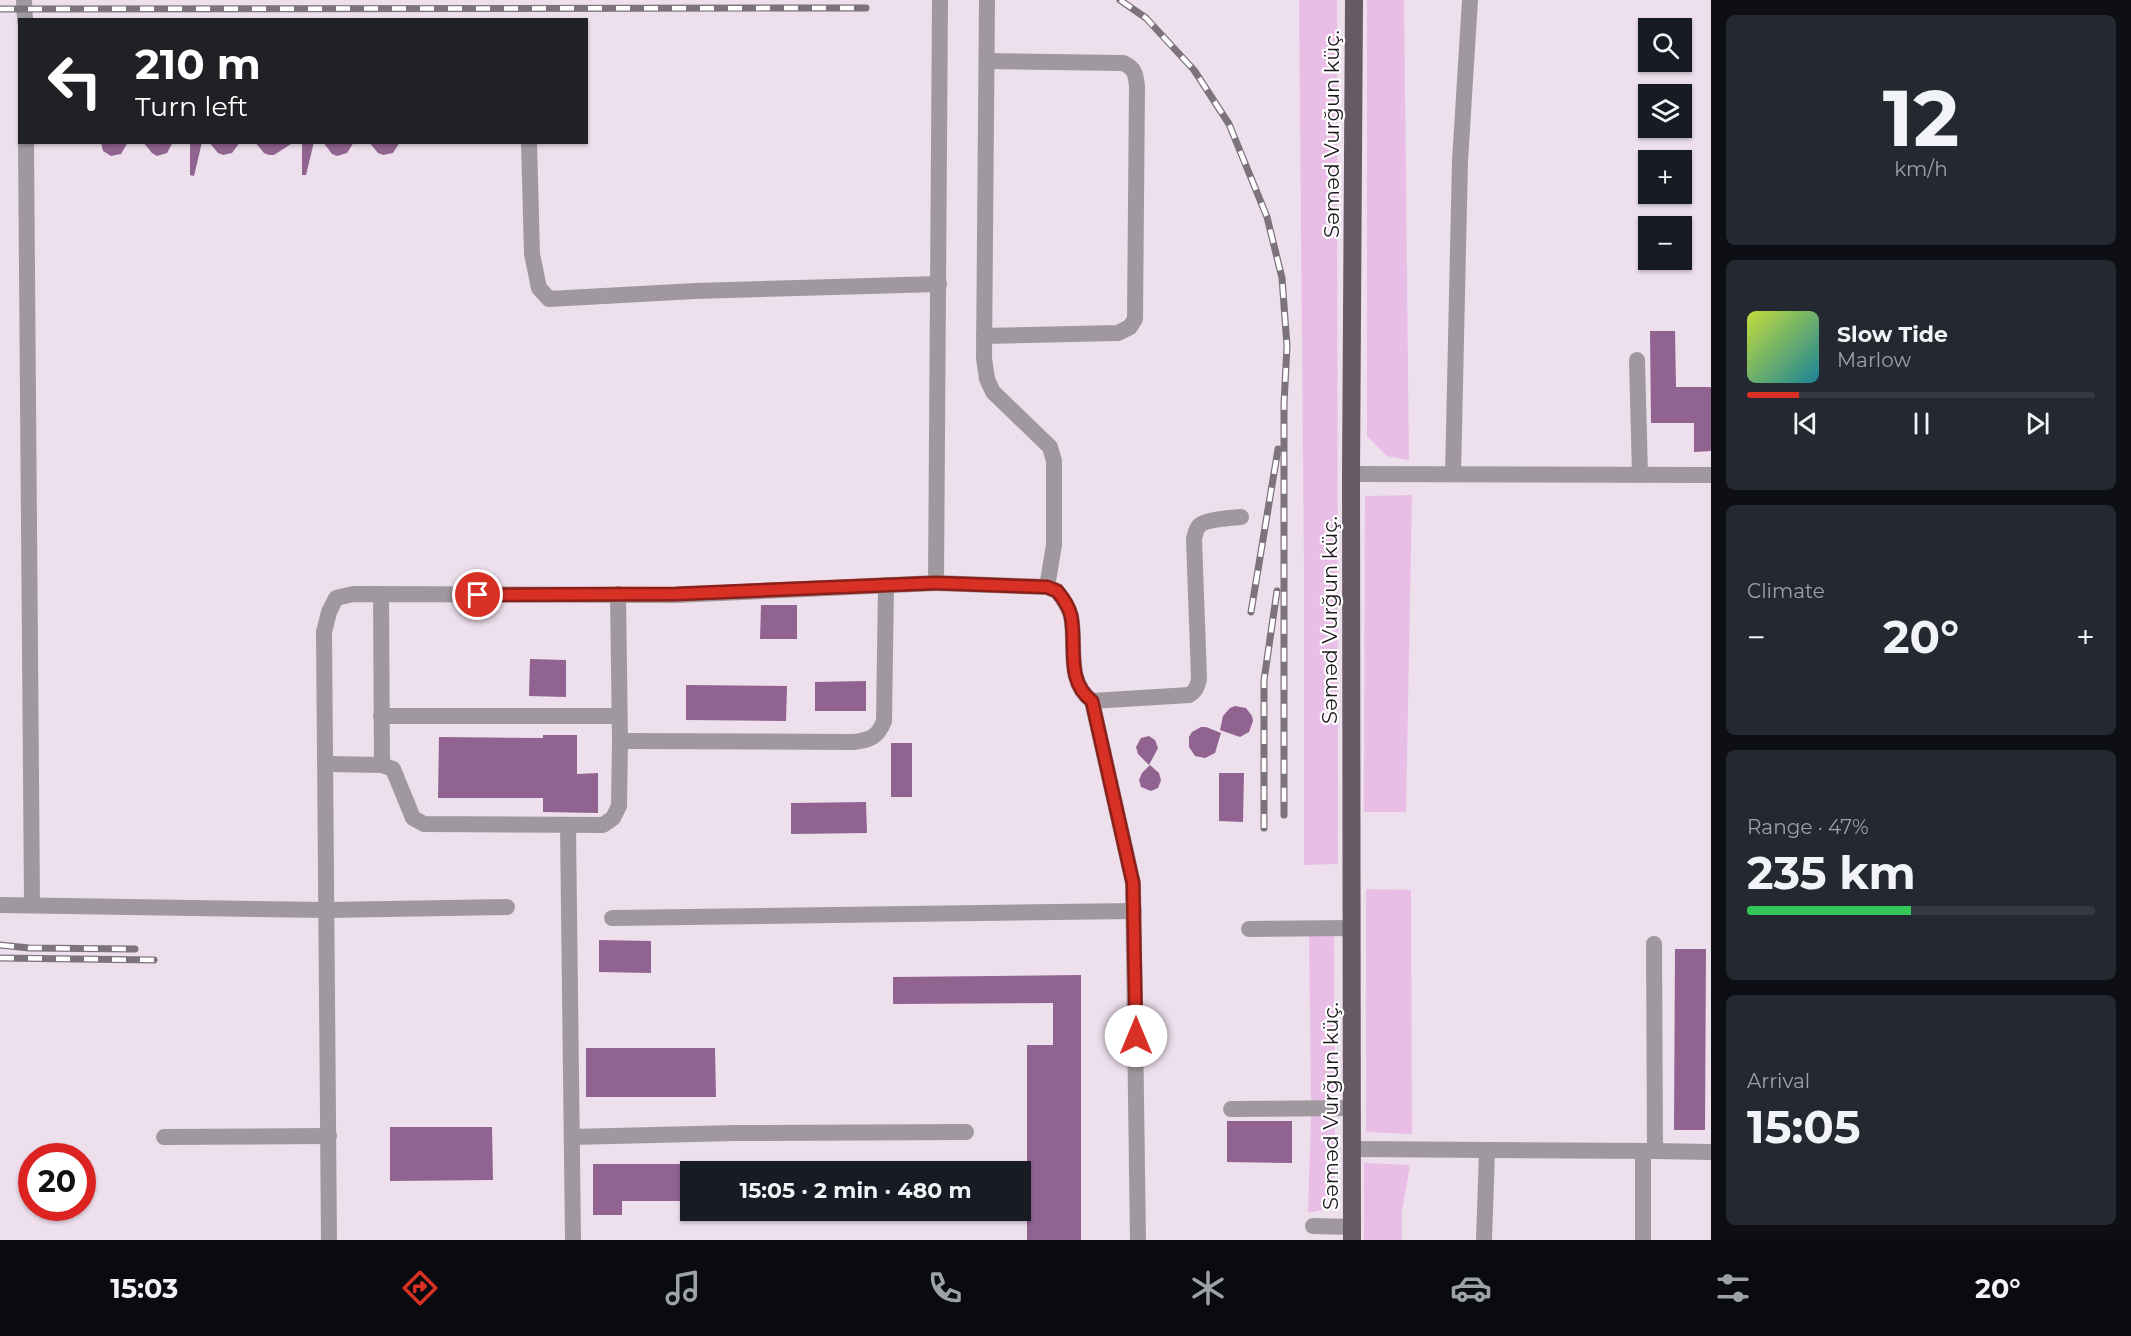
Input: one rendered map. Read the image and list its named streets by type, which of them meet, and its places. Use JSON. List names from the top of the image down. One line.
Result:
{"streets":{"main road":["Səməd Vurğun küç."]},"page":{"tile":[["12","km/h"],"Climate",["Range · 47%","235 km"],["Arrival","15:05"]],"map_buttons":["+","−"],"turn":["210 m","Turn left"],"song":["Slow Tide","Marlow"],"heat":["−","20°","+"],"limit":"20","trip":"15:05 · 2 min · 480 m","tabs":["15:03","20°"]}}
